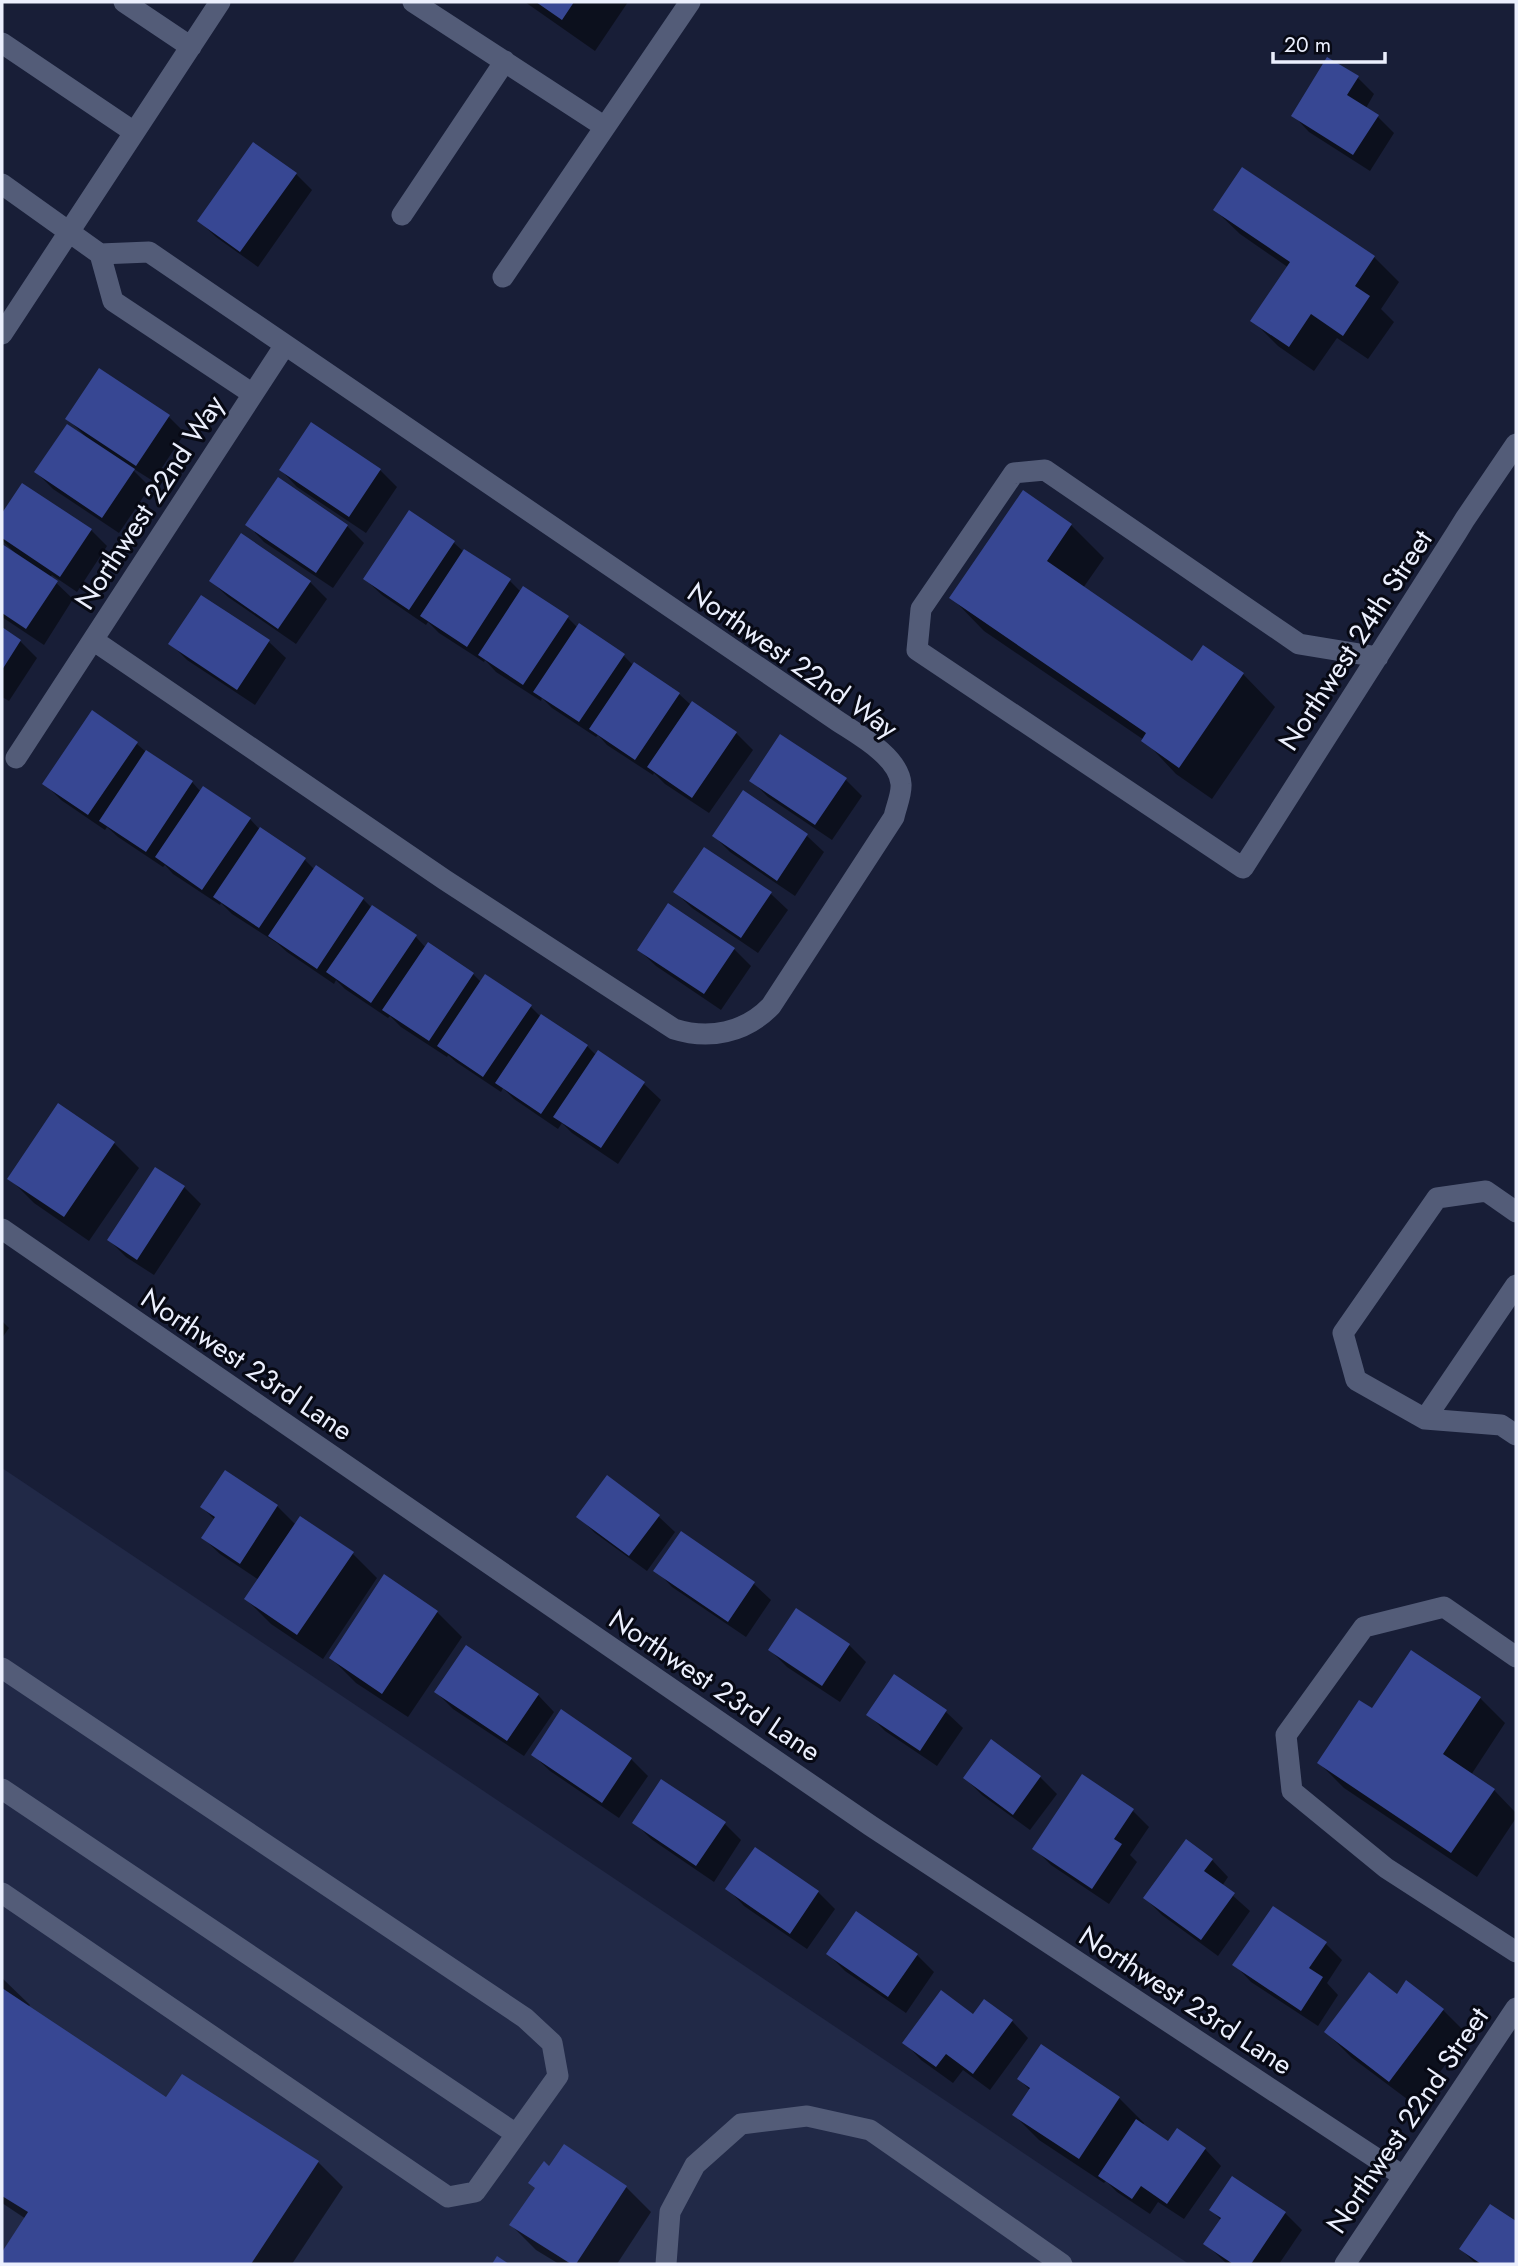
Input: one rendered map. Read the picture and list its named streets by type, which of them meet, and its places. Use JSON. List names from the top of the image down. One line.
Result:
{"streets":{"street":["Northwest 22nd Way","Northwest 24th Street","Northwest 23rd Lane","Northwest 22nd Street"]},"crossings":[["Northwest 23rd Lane","Northwest 22nd Street"]],"scale_bar":"20 m"}
